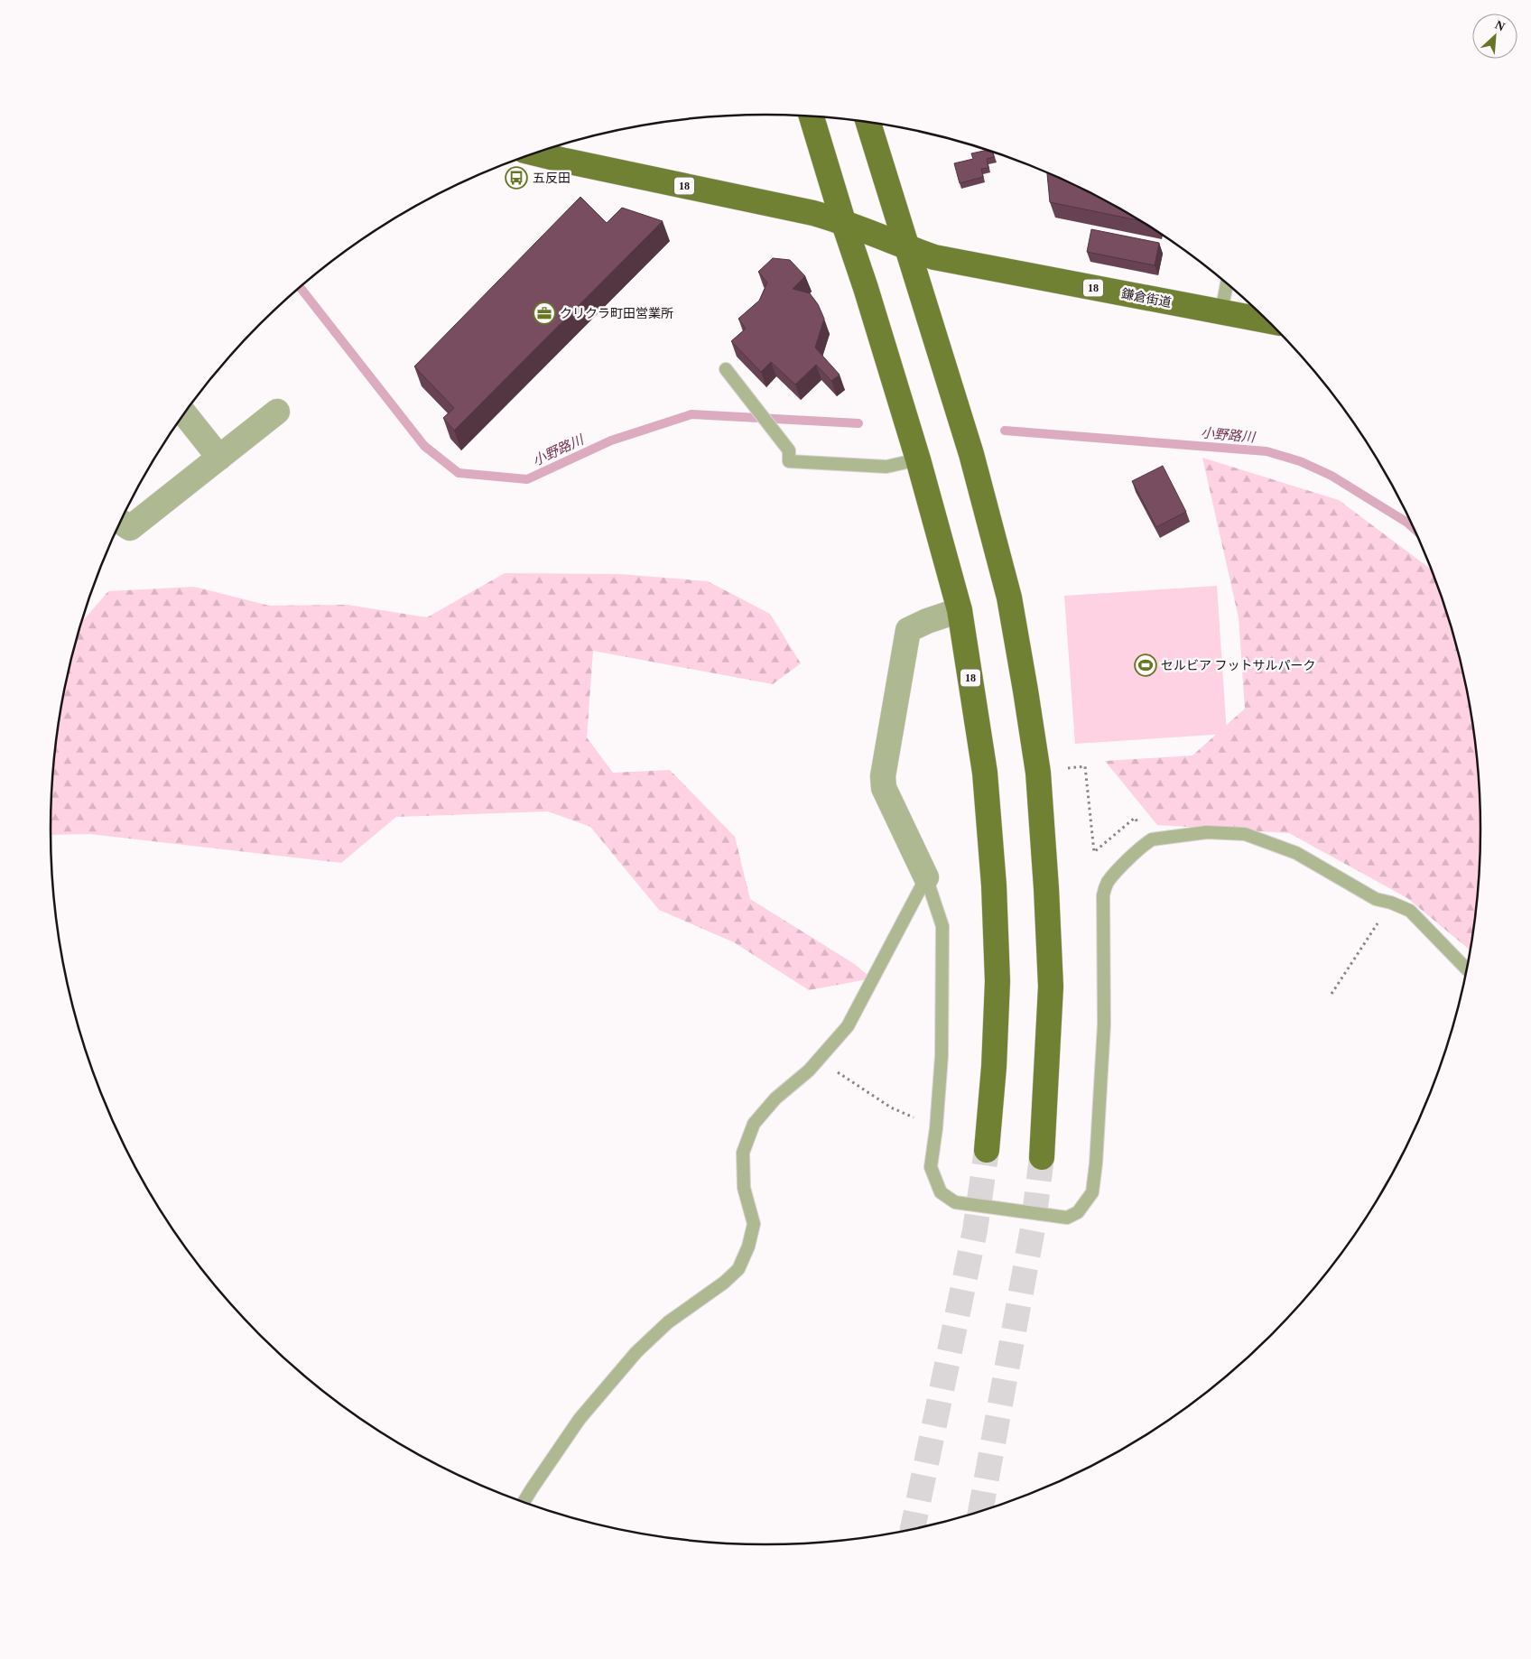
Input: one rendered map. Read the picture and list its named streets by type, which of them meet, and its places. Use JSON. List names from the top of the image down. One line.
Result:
{"streets":{"main road":["18","鎌倉街道"]},"crossings":[["18","鎌倉街道"]],"water":["小野路川"],"places":{"bus stop":["五反田"],"office":["クリクラ町田営業所"],"sports":["セルビア フットサルパーク"]},"north":"top right"}
